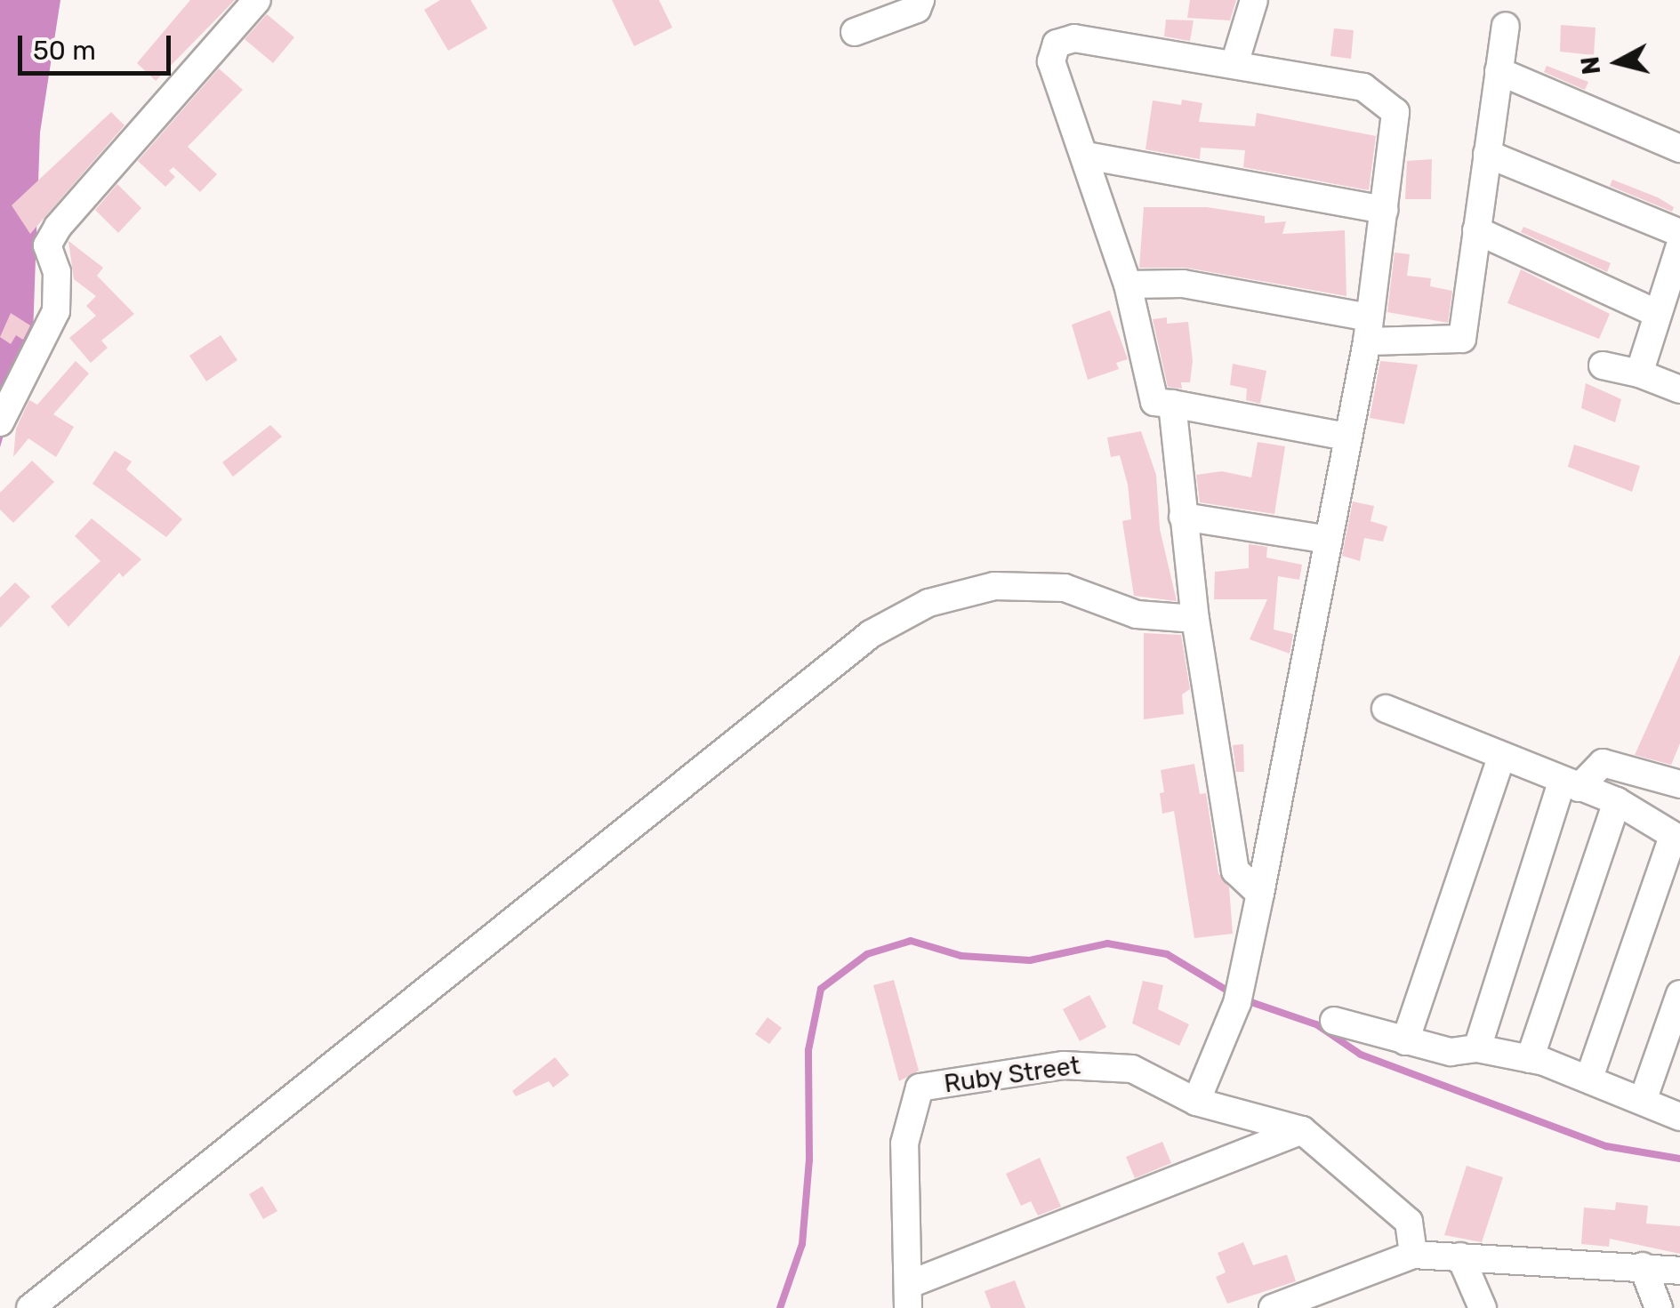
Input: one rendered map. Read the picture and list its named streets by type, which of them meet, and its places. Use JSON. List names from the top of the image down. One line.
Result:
{"streets":{"street":["Ruby Street"]},"scale_bar":"50 m","north":"left"}
